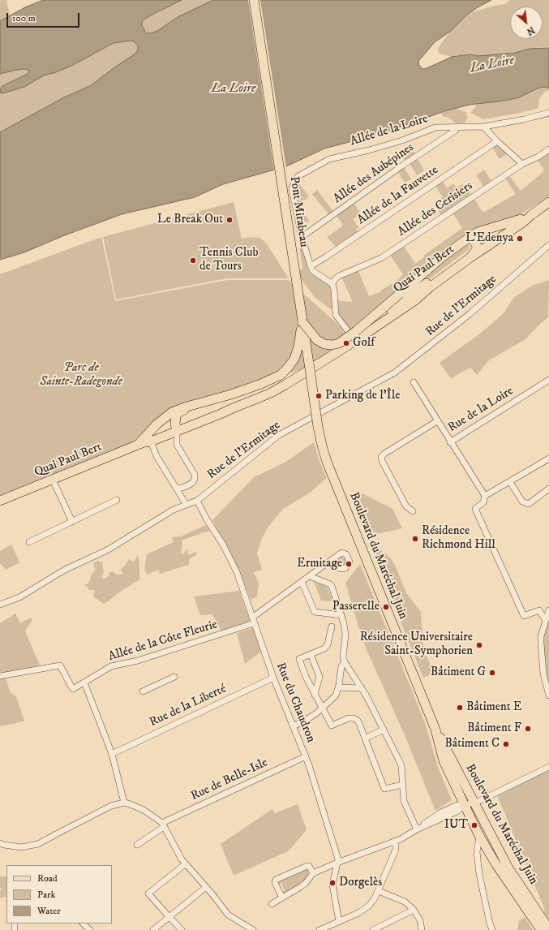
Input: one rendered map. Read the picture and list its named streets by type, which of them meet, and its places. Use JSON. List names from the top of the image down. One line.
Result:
{"streets":{"main road":["Pont Mirabeau","Quai Paul Bert","Boulevard du Maréchal Juin"],"street":["Allée de la Loire","Allée des Aubépines","Allée de la Fauvette","Allée des Cerisiers","Rue de l'Ermitage","Rue de la Loire","Allée de la Côte Fleurie","Rue du Chaudron","Rue de la Liberté","Rue de Belle-Isle"]},"crossings":[["Allée de la Loire","Allée des Aubépines"],["Pont Mirabeau","Boulevard du Maréchal Juin"],["Rue de l'Ermitage","Rue du Chaudron"],["Allée de la Côte Fleurie","Rue du Chaudron"],["Rue du Chaudron","Rue de la Liberté"],["Rue du Chaudron","Rue de Belle-Isle"]],"water":["La Loire"],"parks":["Parc de Sainte-Radegonde"],"places":["Le Break Out","L'Edenya","Tennis Club de Tours","Golf","Parking de l'Île","Résidence Richmond Hill","Ermitage","Passerelle","Résidence Universitaire Saint-Symphorien","Bâtiment G","Bâtiment E","Bâtiment F","Bâtiment C","IUT","Dorgelès"],"legend":["Road","Park","Water"],"scale_bar":"100 m","north":"bottom right"}
